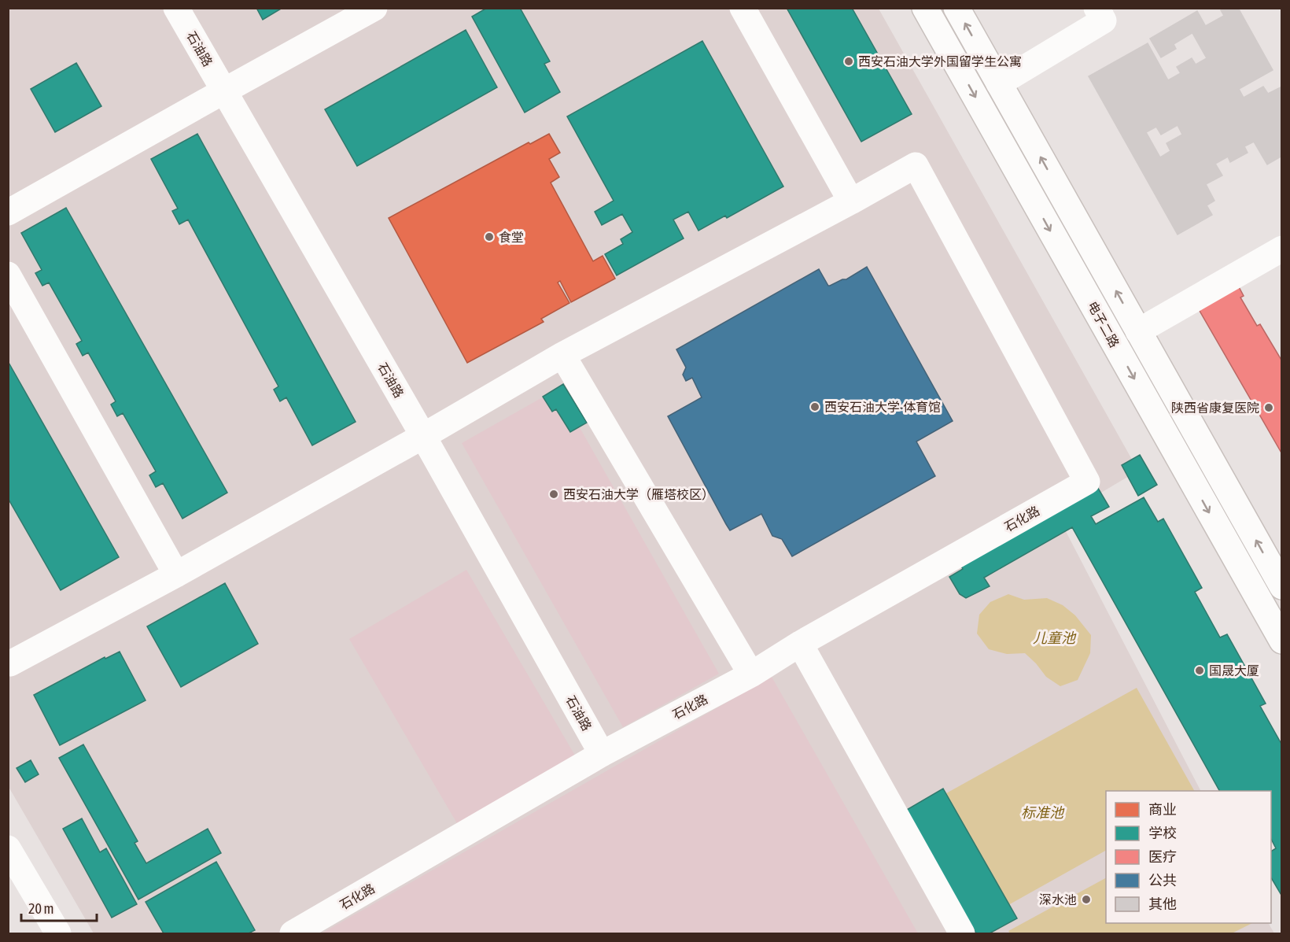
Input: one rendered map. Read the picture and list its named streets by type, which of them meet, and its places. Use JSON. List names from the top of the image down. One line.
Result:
{"streets":{"street":["石油路","电子二路","石化路"]},"crossings":[["石油路","石化路"]],"water":["儿童池","标准池"],"places":["西安石油大学外国留学生公寓","食堂","西安石油大学-体育馆","陕西省康复医院","西安石油大学（雁塔校区）","国晟大厦","深水池"],"legend":["商业","学校","医疗","公共","其他"],"scale_bar":"20 m"}
